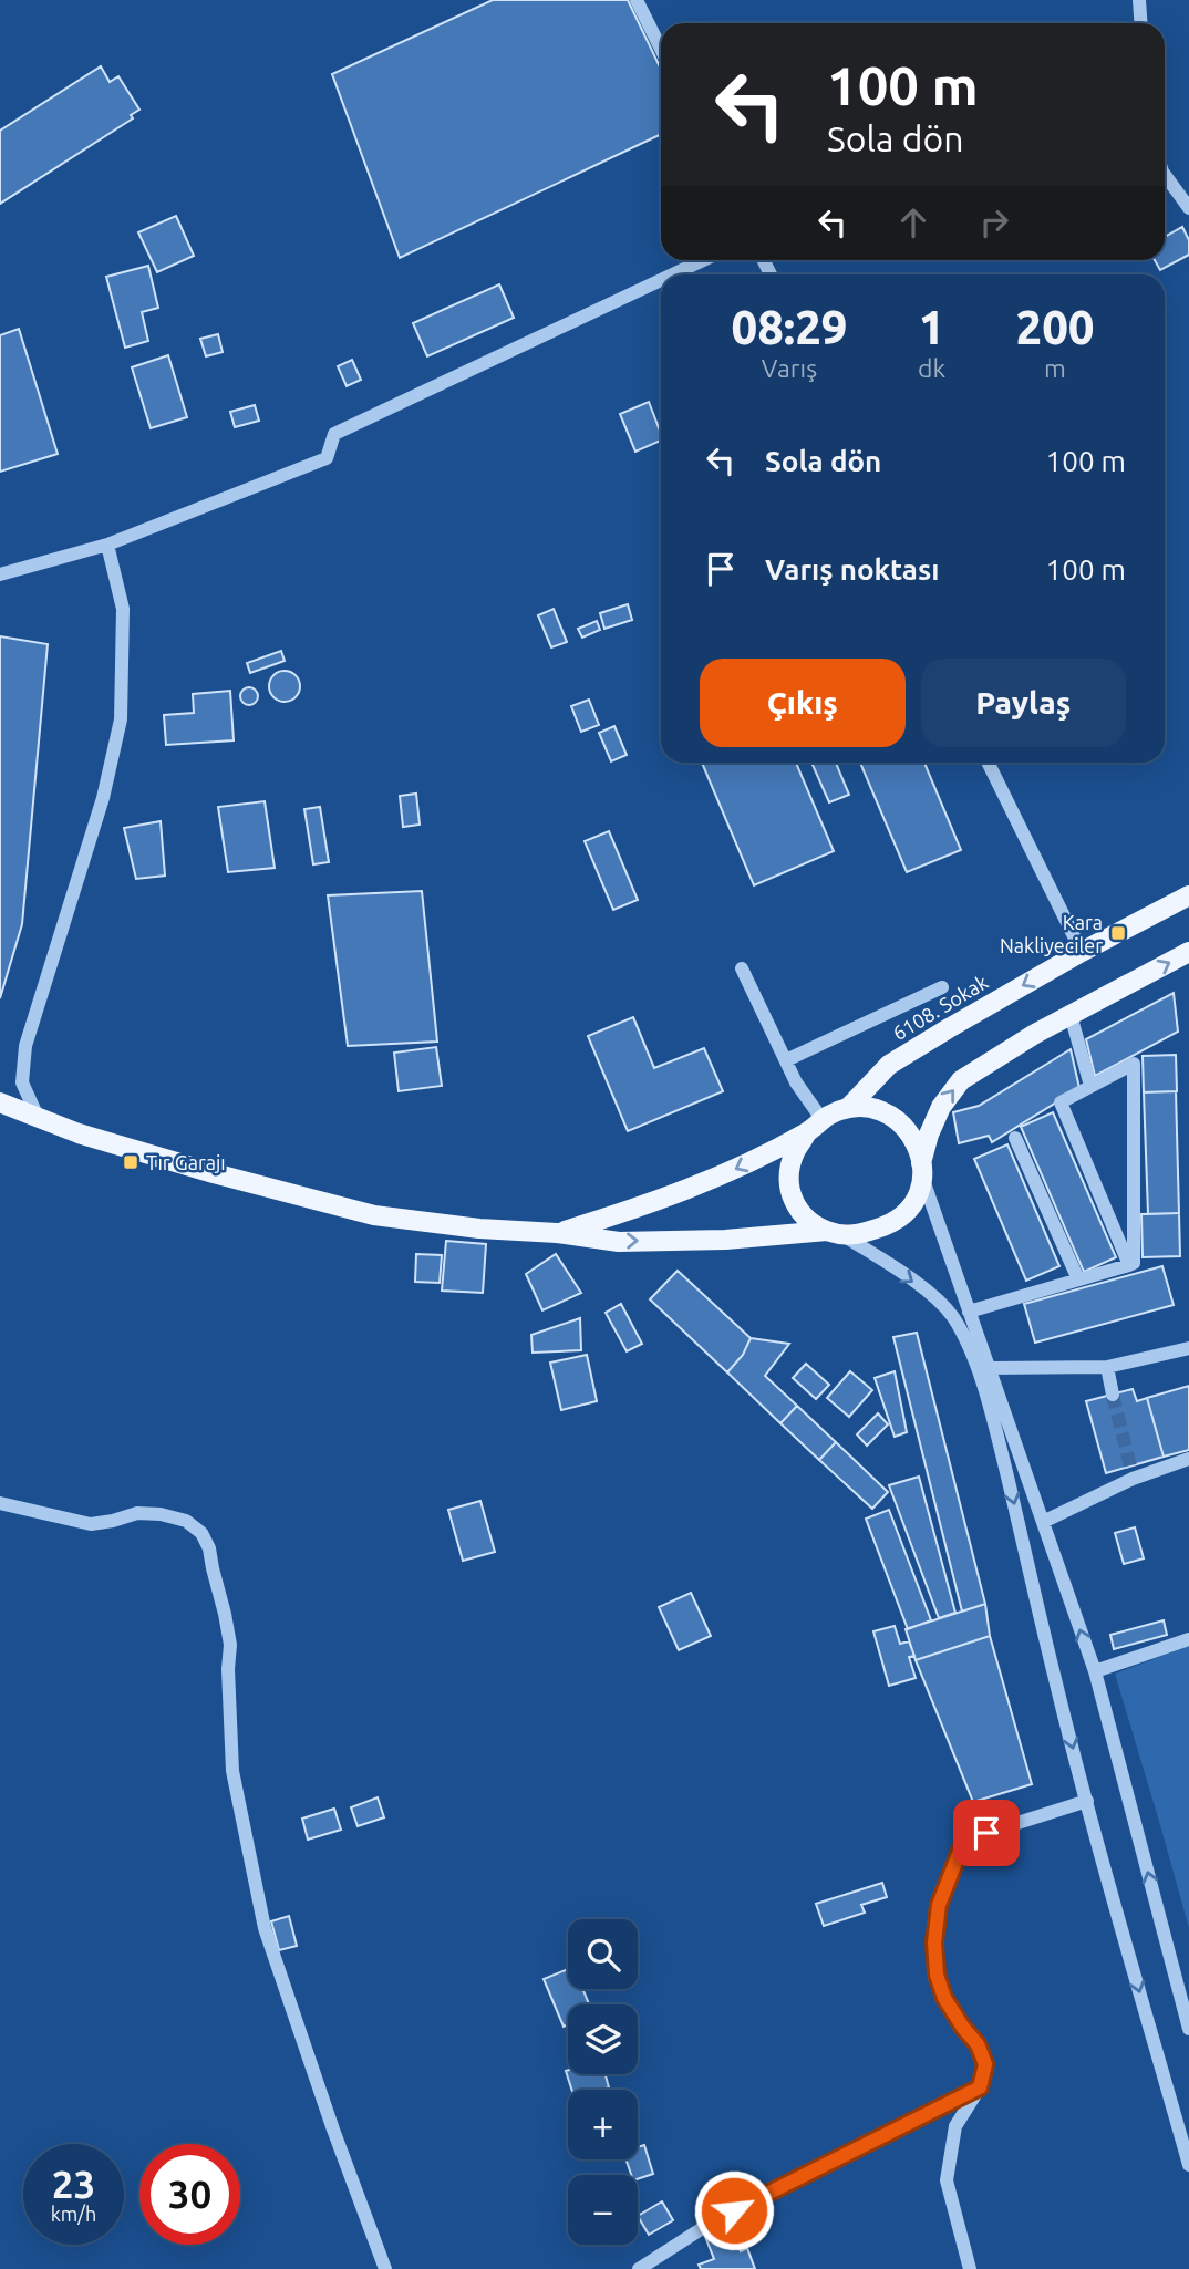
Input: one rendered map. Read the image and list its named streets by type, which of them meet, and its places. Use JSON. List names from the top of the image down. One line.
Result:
{"streets":{"main road":["6108. Sokak"]},"places":{"transit":["Kara Nakliyeciler","Tır Garajı"]},"page":{"turn":["100 m","Sola dön"],"eta":["08:29","Varış","1","dk","200","m"],"list":[{"name":"Sola dön","value":"100 m"},{"name":"Varış noktası","value":"100 m"}],"buttons":["Çıkış","Paylaş"],"map_buttons":["+","−"],"speed":"23 km/h","limit":"30"}}
